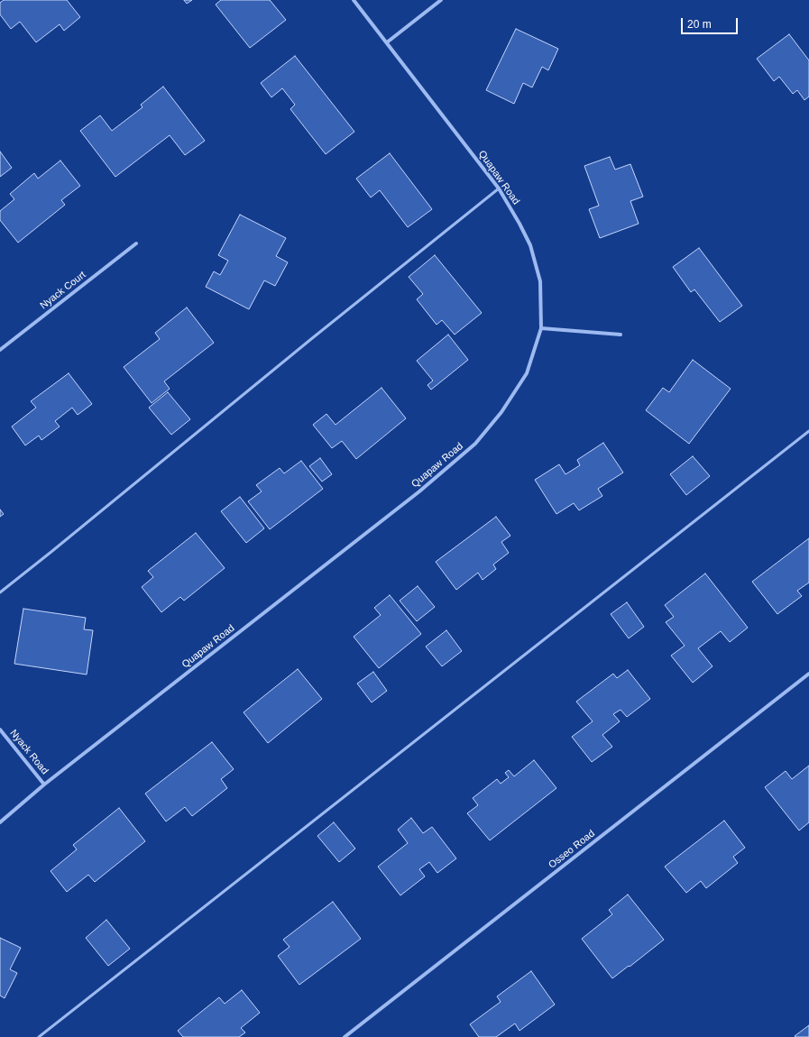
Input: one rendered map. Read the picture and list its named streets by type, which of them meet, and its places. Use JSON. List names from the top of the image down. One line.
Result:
{"streets":{"street":["Quapaw Road","Nyack Court","Nyack Road","Osseo Road"]},"crossings":[["Quapaw Road","Nyack Road"]],"scale_bar":"20 m"}
